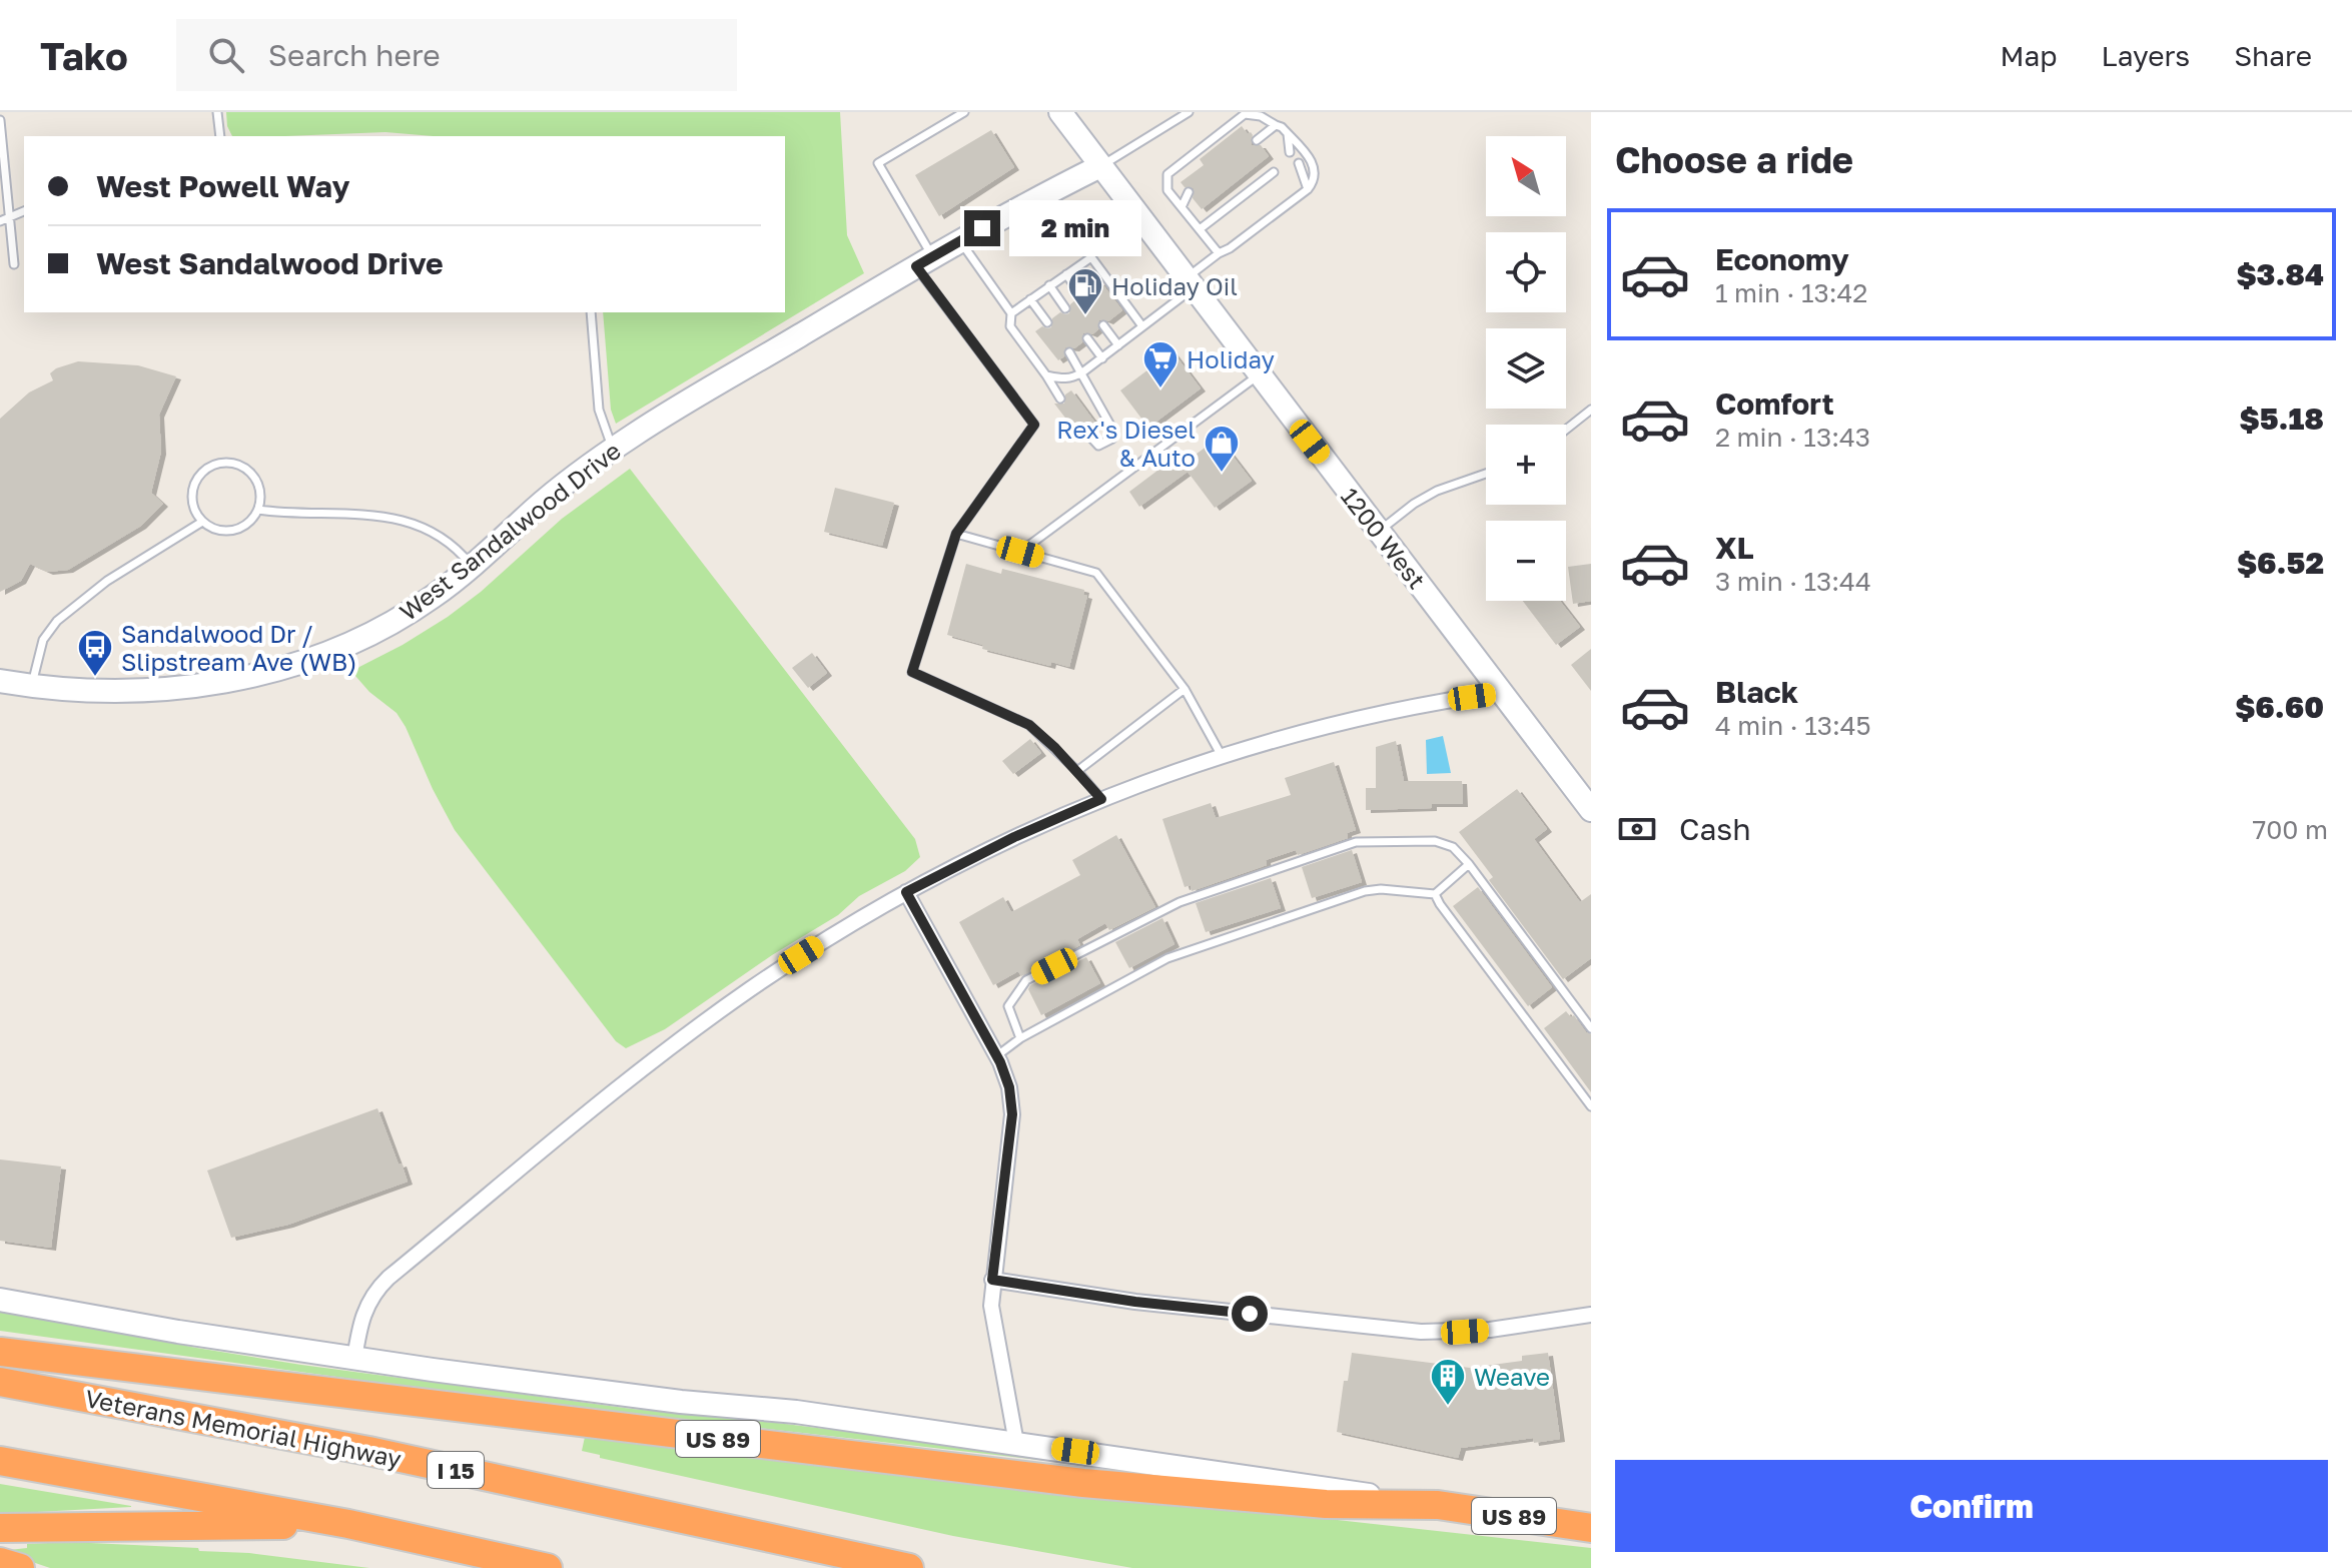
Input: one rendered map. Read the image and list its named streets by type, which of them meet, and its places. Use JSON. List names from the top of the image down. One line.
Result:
{"streets":{"highway":["Veterans Memorial Highway","US 89","I 15"],"main road":["West Sandalwood Drive","1200 West"]},"crossings":[["West Sandalwood Drive","1200 West"]],"places":{"fuel station":["Holiday Oil"],"supermarket":["Holiday"],"shop":["Rex's Diesel & Auto"],"bus stop":["Sandalwood Dr / Slipstream Ave (WB)"],"building":["Weave"]},"north":"top left","page":{"header":"Tako","search":"Search here","nav":["Map","Layers","Share"],"heading":"Choose a ride","map_buttons":["+","−"],"banner":["West Powell Way","West Sandalwood Drive"],"bubble":"2 min","list":[{"name":"Economy","note":"1 min · 13:42","value":"$3.84"},{"name":"Comfort","note":"2 min · 13:43","value":"$5.18"},{"name":"XL","note":"3 min · 13:44","value":"$6.52"},{"name":"Black","note":"4 min · 13:45","value":"$6.60"}],"pay":["Cash","700 m"],"buttons":"Confirm"}}
